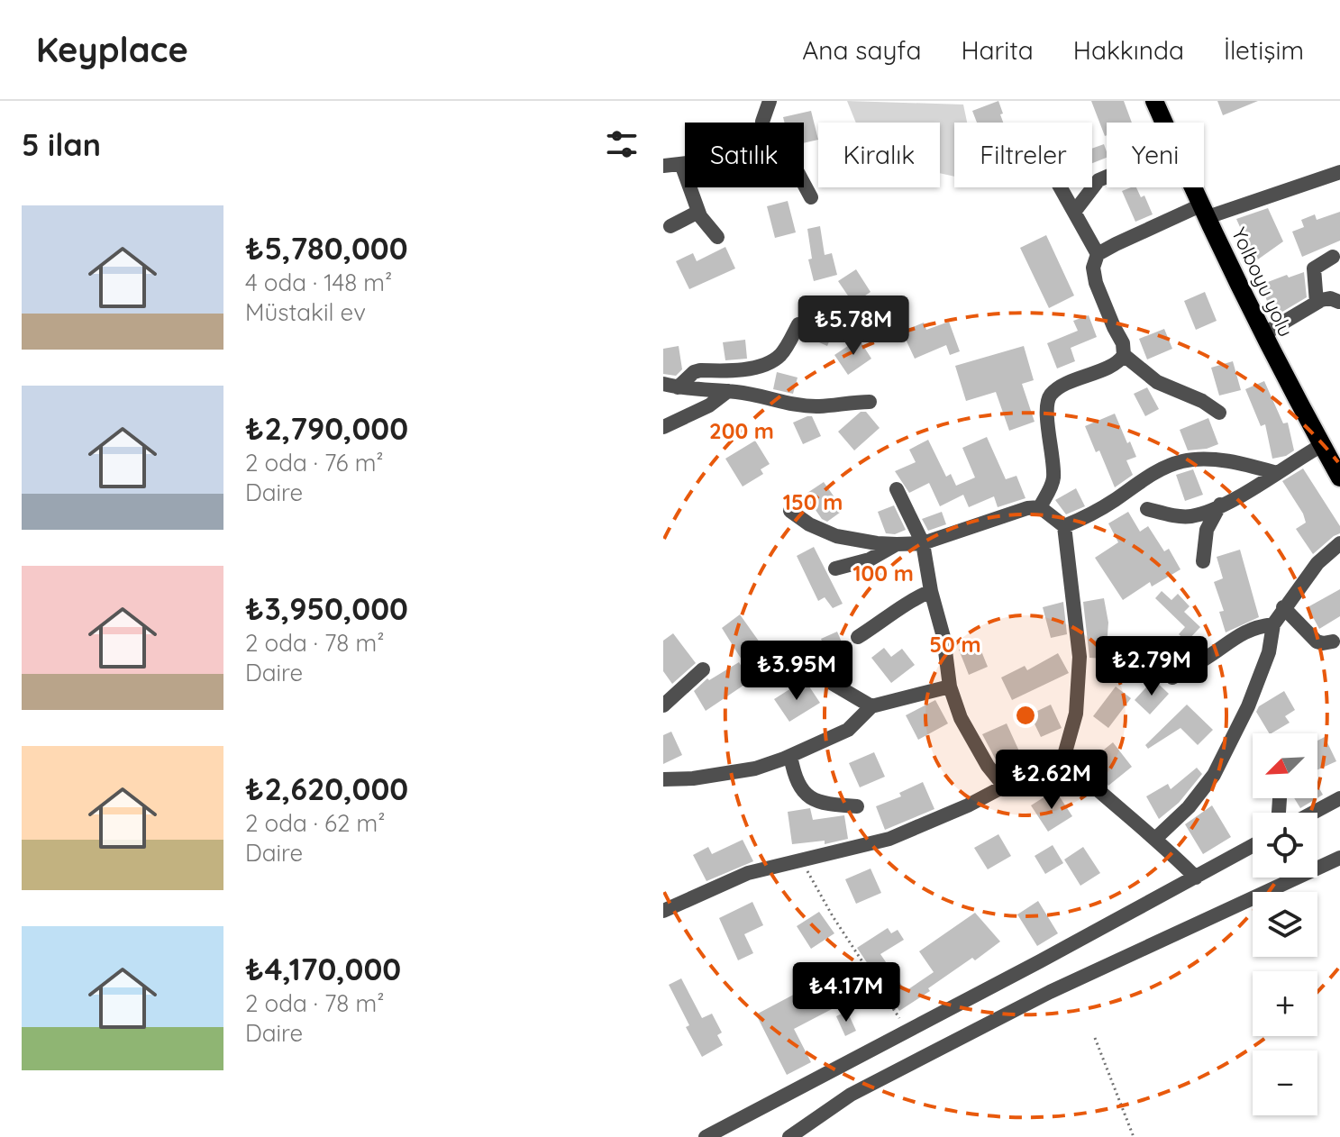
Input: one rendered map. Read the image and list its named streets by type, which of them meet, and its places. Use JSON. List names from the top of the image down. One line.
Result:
{"streets":{"main road":["Yolboyu yolu"]},"north":"bottom left","page":{"header":"Keyplace","nav":["Ana sayfa","Harita","Hakkında","İletişim"],"heading":"5 ilan","chip":["Satılık","Kiralık","Filtreler","Yeni"],"list":[{"name":"₺5,780,000","note":"4 oda · 148 m² · Müstakil ev"},{"name":"₺2,790,000","note":"2 oda · 76 m² · Daire"},{"name":"₺3,950,000","note":"2 oda · 78 m² · Daire"},{"name":"₺2,620,000","note":"2 oda · 62 m² · Daire"},{"name":"₺4,170,000","note":"2 oda · 78 m² · Daire"}],"price":["₺5.78M","₺2.79M","₺3.95M","₺2.62M","₺4.17M"],"map_buttons":["+","−"]},"rings":["200 m","150 m","100 m","50 m"]}
